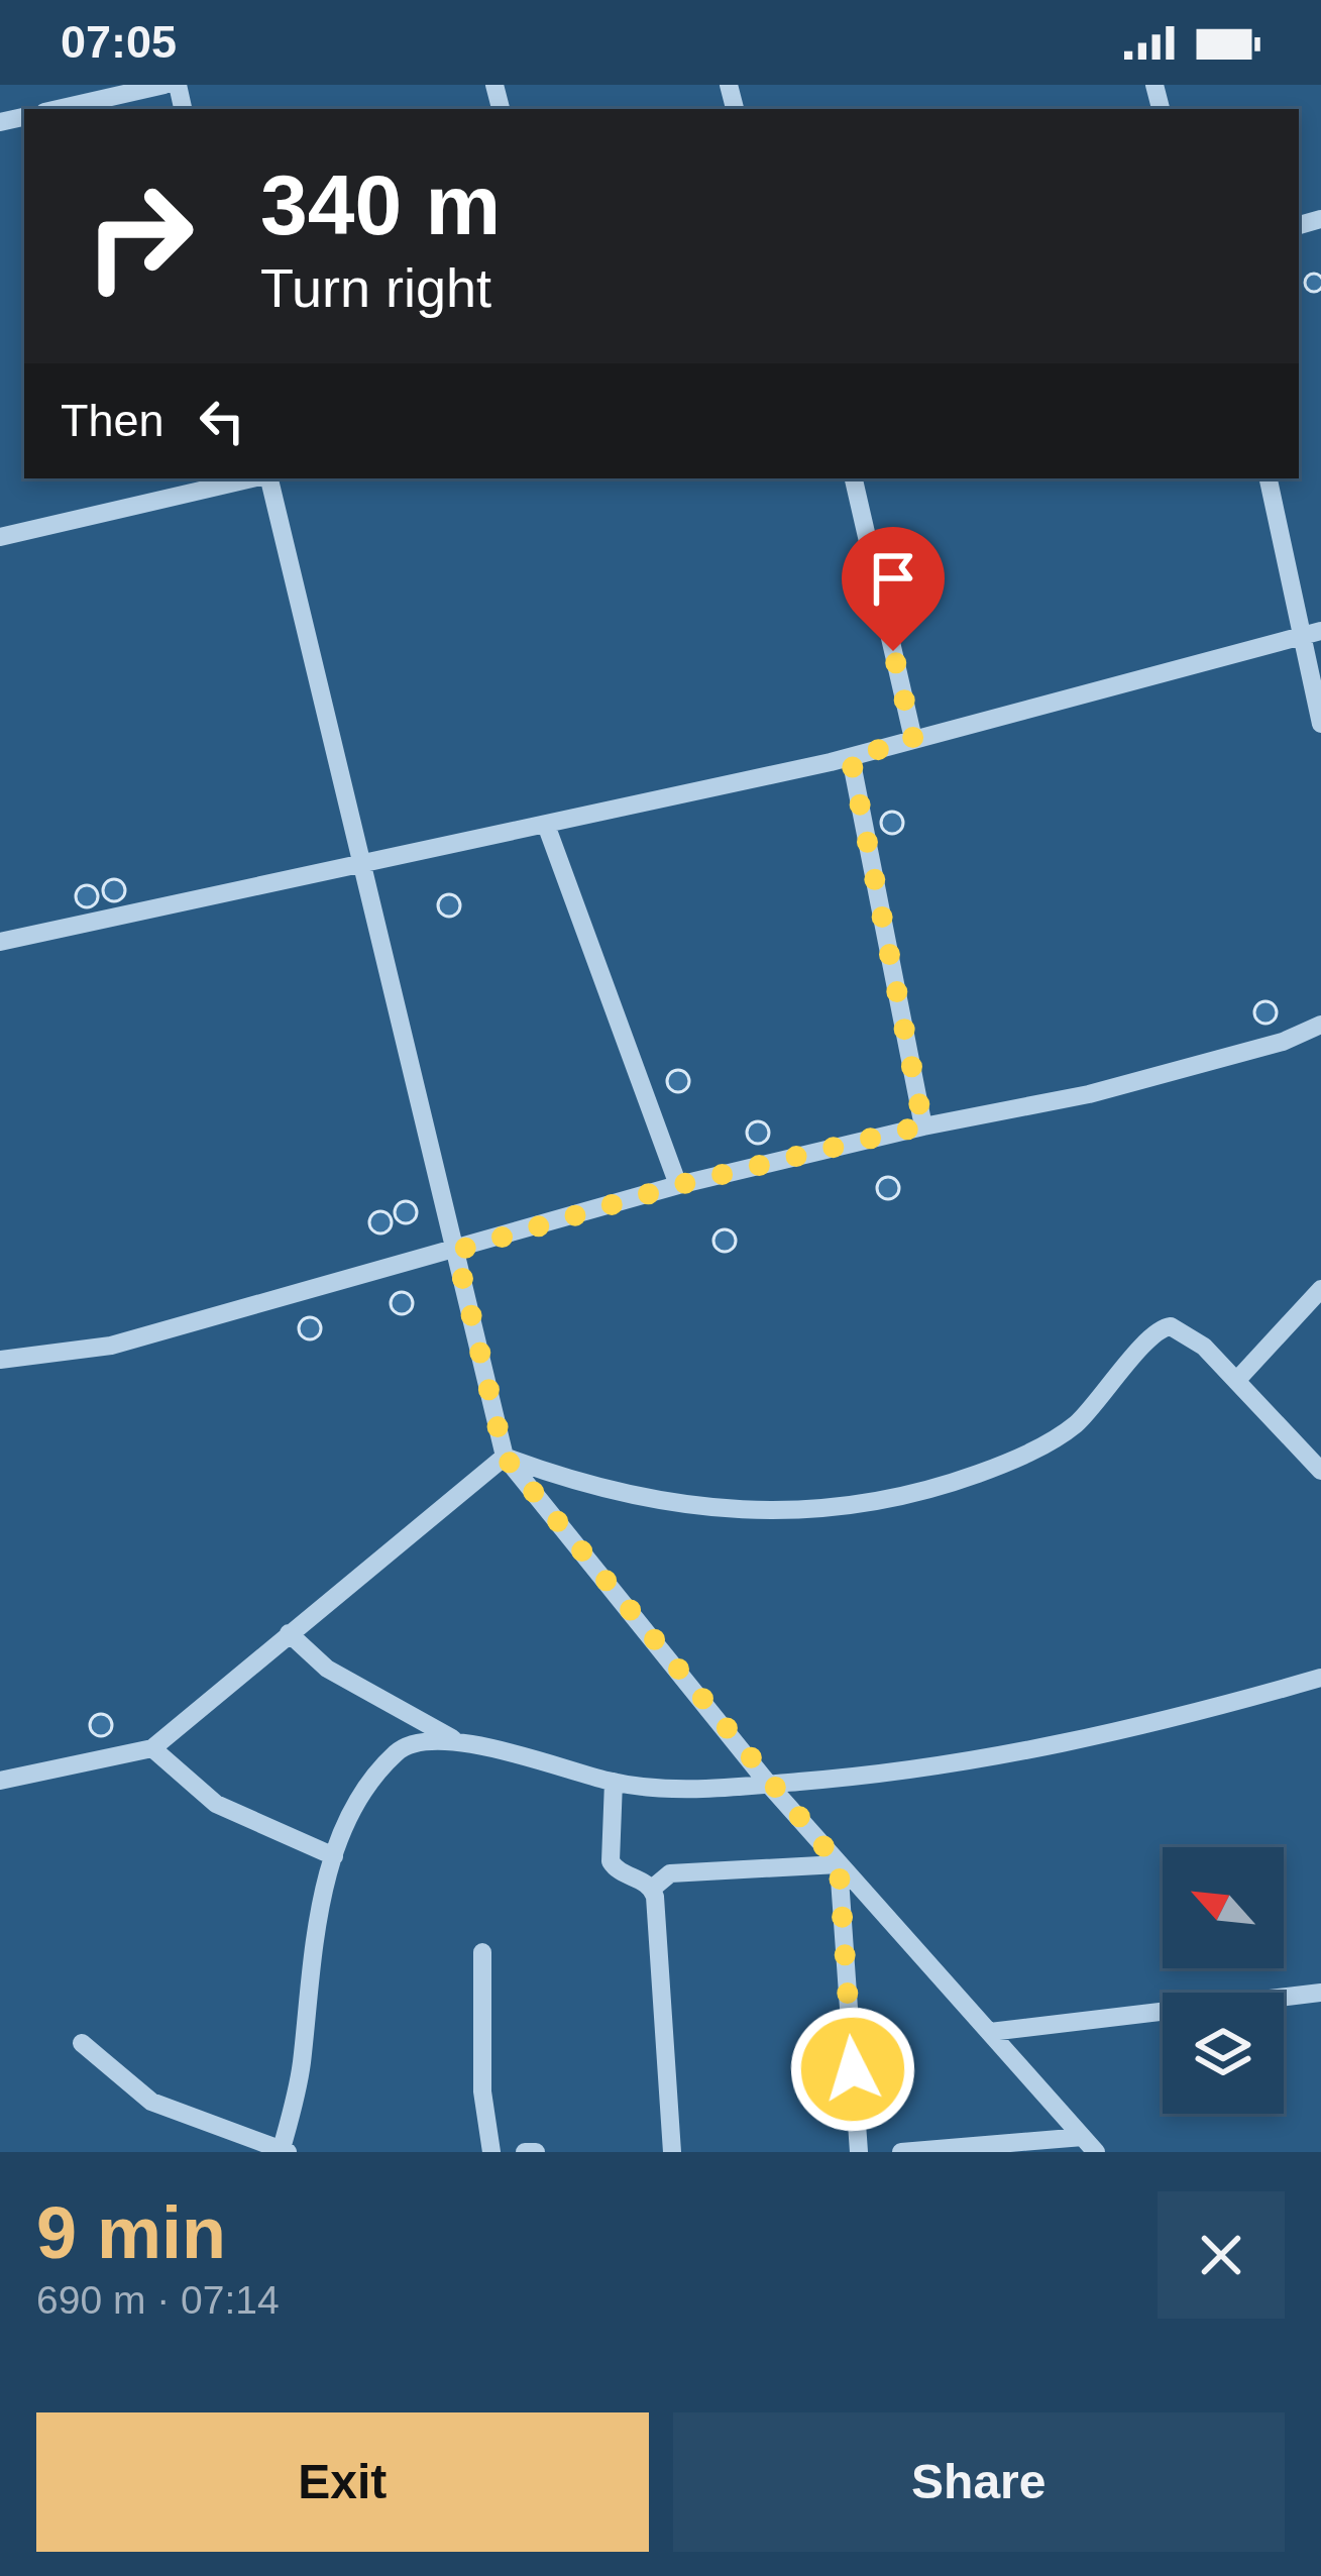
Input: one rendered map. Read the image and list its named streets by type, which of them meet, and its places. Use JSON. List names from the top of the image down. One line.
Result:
{"north":"top left","page":{"status":"07:05","turn":["340 m","Turn right"],"then":"Then","heading":["9 min","690 m · 07:14"],"buttons":["Exit","Share"]}}
